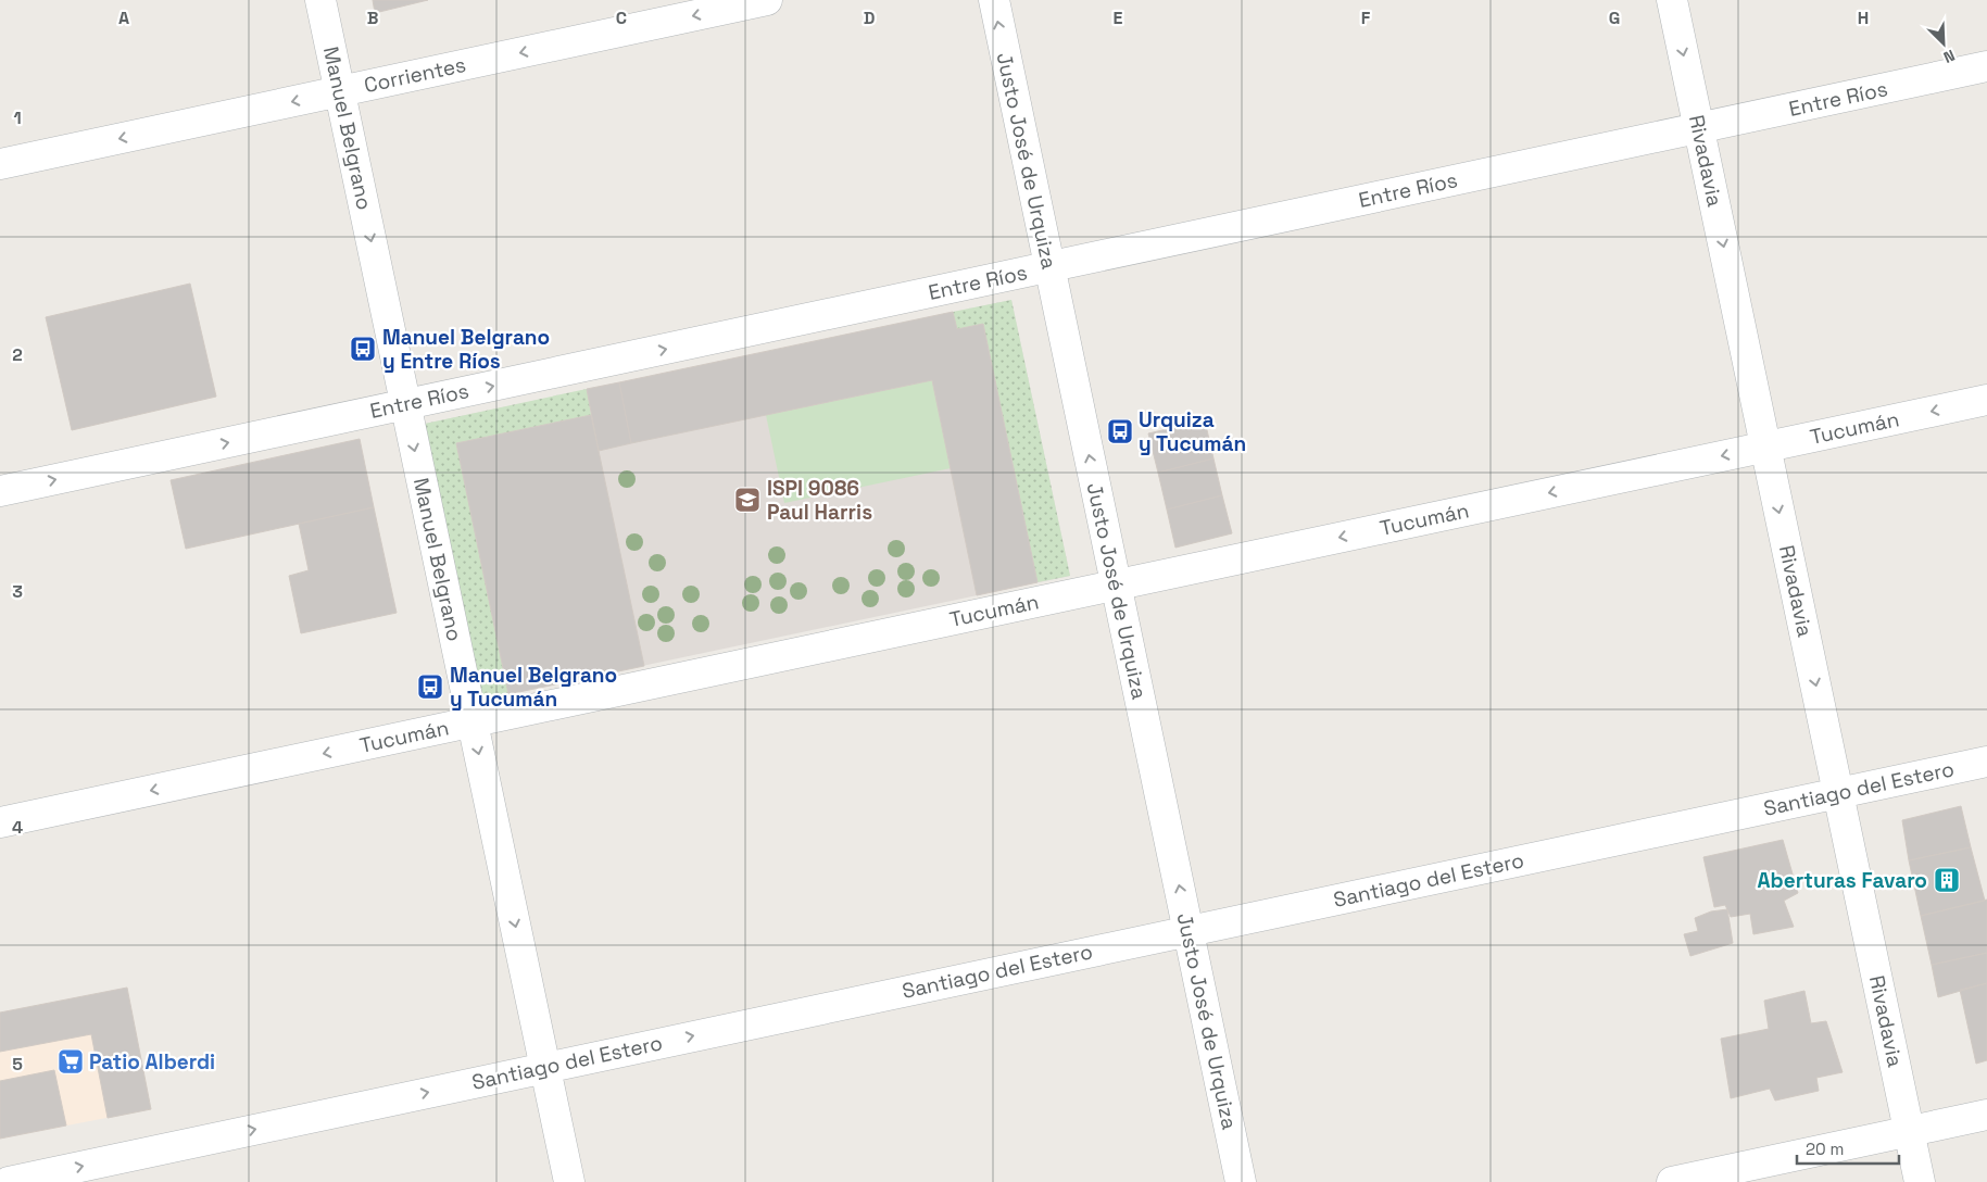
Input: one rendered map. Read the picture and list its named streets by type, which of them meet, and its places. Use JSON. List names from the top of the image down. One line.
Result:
{"streets":{"street":["Corrientes","Entre Ríos","Manuel Belgrano","Justo José de Urquiza","Rivadavia","Tucumán","Santiago del Estero"]},"crossings":[["Corrientes","Manuel Belgrano"],["Entre Ríos","Manuel Belgrano"],["Entre Ríos","Justo José de Urquiza"],["Entre Ríos","Rivadavia"],["Manuel Belgrano","Tucumán"],["Manuel Belgrano","Santiago del Estero"],["Justo José de Urquiza","Tucumán"],["Justo José de Urquiza","Santiago del Estero"],["Rivadavia","Tucumán"],["Rivadavia","Santiago del Estero"]],"one_way":["Corrientes","Entre Ríos","Manuel Belgrano","Justo José de Urquiza","Rivadavia","Tucumán","Santiago del Estero"],"places":{"bus stop":["Manuel Belgrano y Entre Ríos","Urquiza y Tucumán","Manuel Belgrano y Tucumán"],"school or university":["ISPI 9086 Paul Harris"],"building":["Aberturas Favaro"],"supermarket":["Patio Alberdi"]},"scale_bar":"20 m","north":"bottom right","grid":{"columns":["A","B","C","D","E","F","G","H"],"rows":["1","2","3","4","5"]}}
